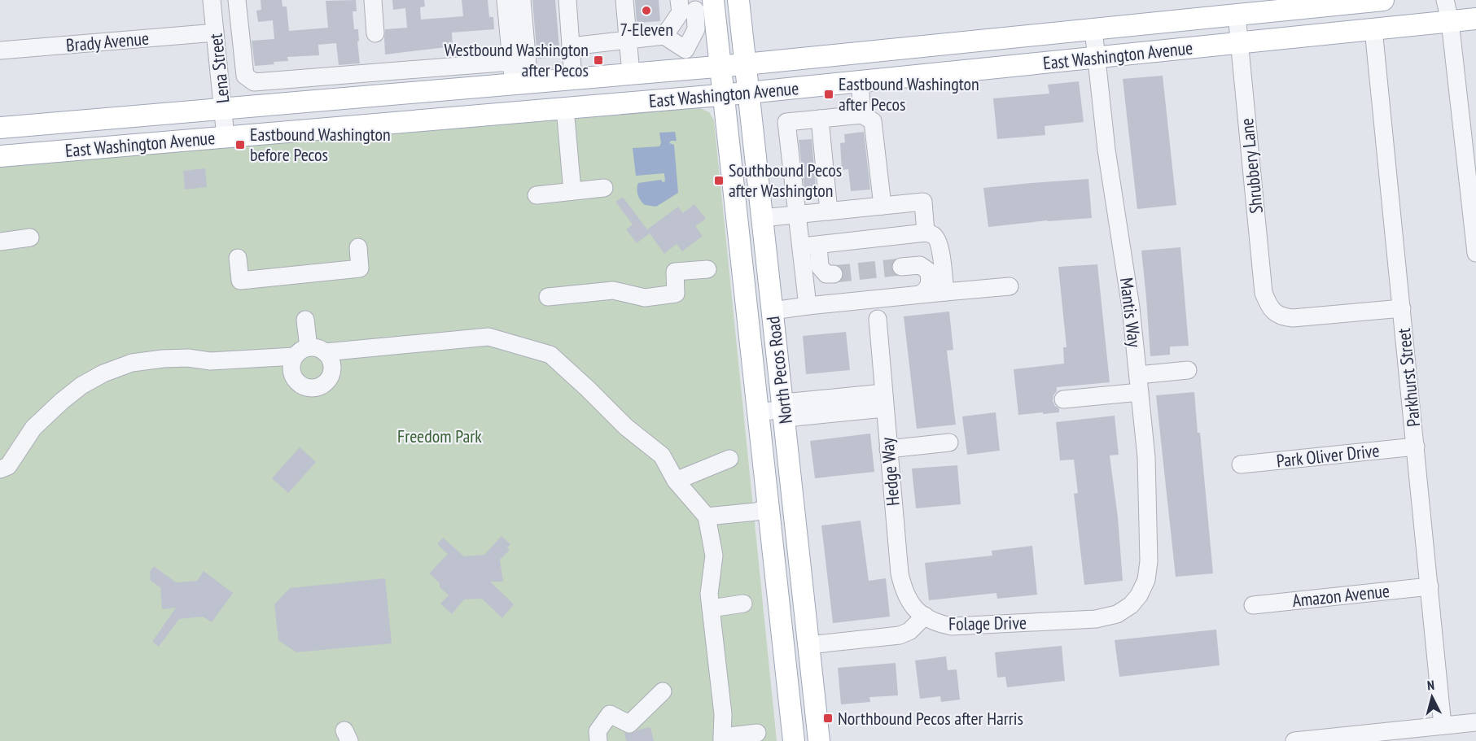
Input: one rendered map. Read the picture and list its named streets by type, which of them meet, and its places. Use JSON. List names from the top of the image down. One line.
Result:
{"streets":{"main road":["East Washington Avenue","North Pecos Road"],"street":["Brady Avenue","Lena Street","Shrubbery Lane","Mantis Way","Parkhurst Street","Park Oliver Drive","Hedge Way","Amazon Avenue","Folage Drive"]},"crossings":[["Brady Avenue","Lena Street"],["East Washington Avenue","Lena Street"],["East Washington Avenue","Shrubbery Lane"],["East Washington Avenue","Mantis Way"],["East Washington Avenue","North Pecos Road"],["East Washington Avenue","Parkhurst Street"],["Shrubbery Lane","Parkhurst Street"],["Mantis Way","Folage Drive"],["North Pecos Road","Folage Drive"],["Parkhurst Street","Park Oliver Drive"],["Parkhurst Street","Amazon Avenue"],["Hedge Way","Folage Drive"]],"parks":["Freedom Park"],"places":{"other":["7-Eleven"],"transit":["Westbound Washington after Pecos","Eastbound Washington after Pecos","Eastbound Washington before Pecos","Southbound Pecos after Washington","Northbound Pecos after Harris"]},"north":"top"}
